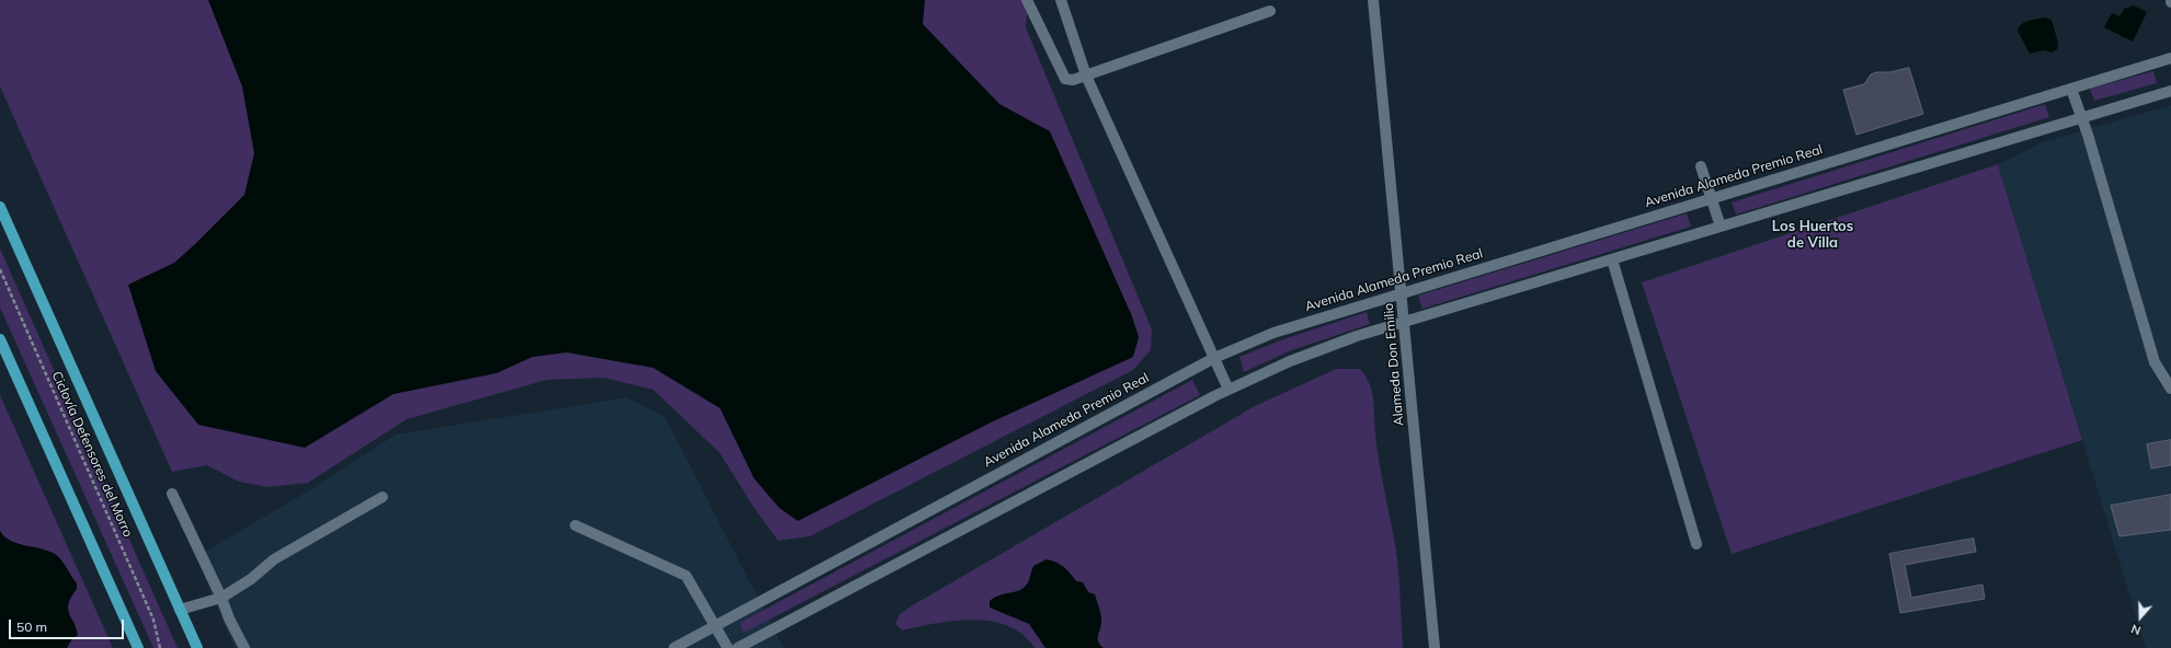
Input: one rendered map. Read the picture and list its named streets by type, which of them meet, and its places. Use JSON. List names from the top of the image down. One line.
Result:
{"streets":{"street":["Avenida Alameda Premio Real","Alameda Don Emilio"],"path":["Ciclovía Defensores del Morro"]},"crossings":[["Avenida Alameda Premio Real","Alameda Don Emilio"]],"districts":["Los Huertos de Villa"],"scale_bar":"50 m","north":"bottom"}
